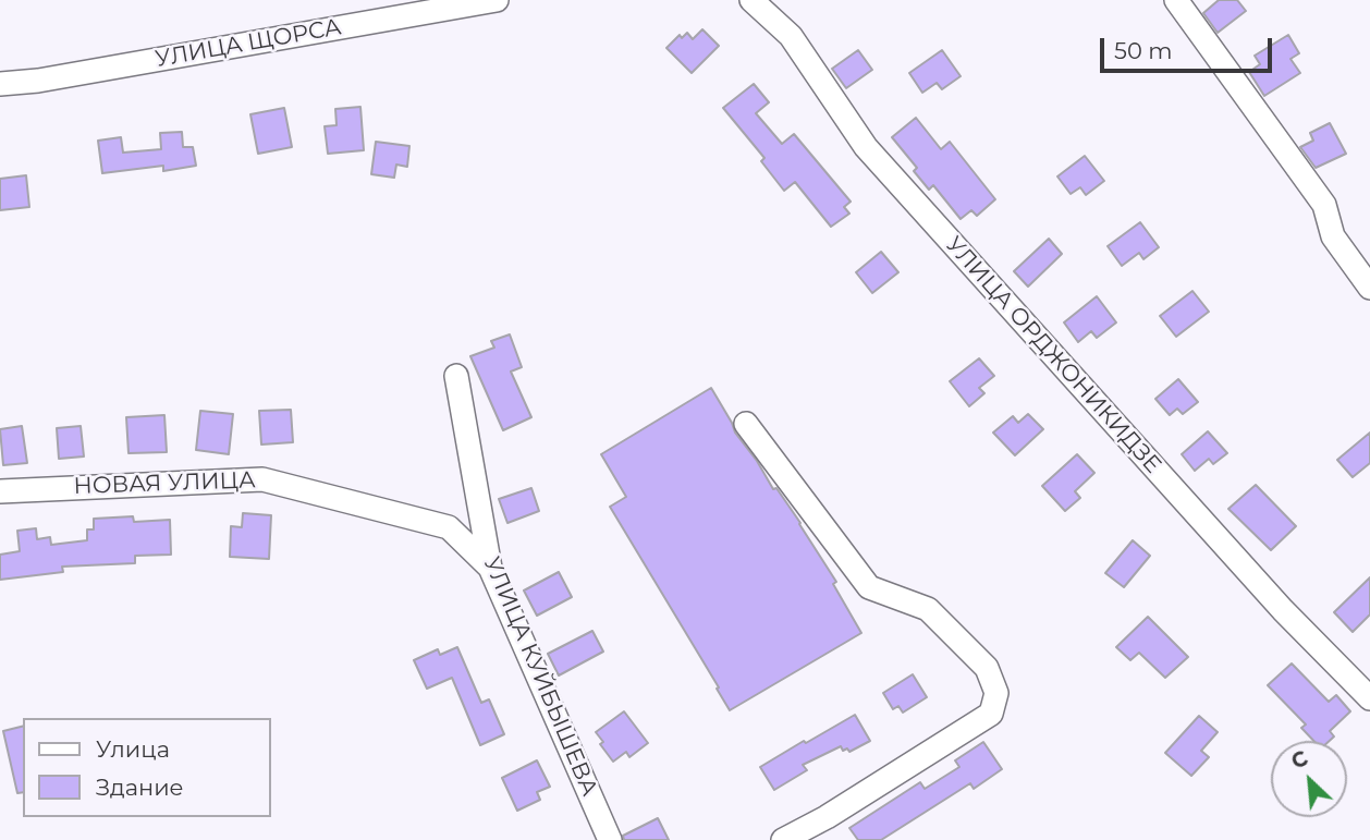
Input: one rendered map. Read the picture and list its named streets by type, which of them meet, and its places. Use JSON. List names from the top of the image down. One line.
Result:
{"streets":{"street":["УЛИЦА ЩОРСА","УЛИЦА ОРДЖОНИКИДЗЕ","НОВАЯ УЛИЦА","УЛИЦА КУЙБЫШЕВА"]},"crossings":[["НОВАЯ УЛИЦА","УЛИЦА КУЙБЫШЕВА"]],"legend":["Улица","Здание"],"scale_bar":"50 m","north":"top left"}
